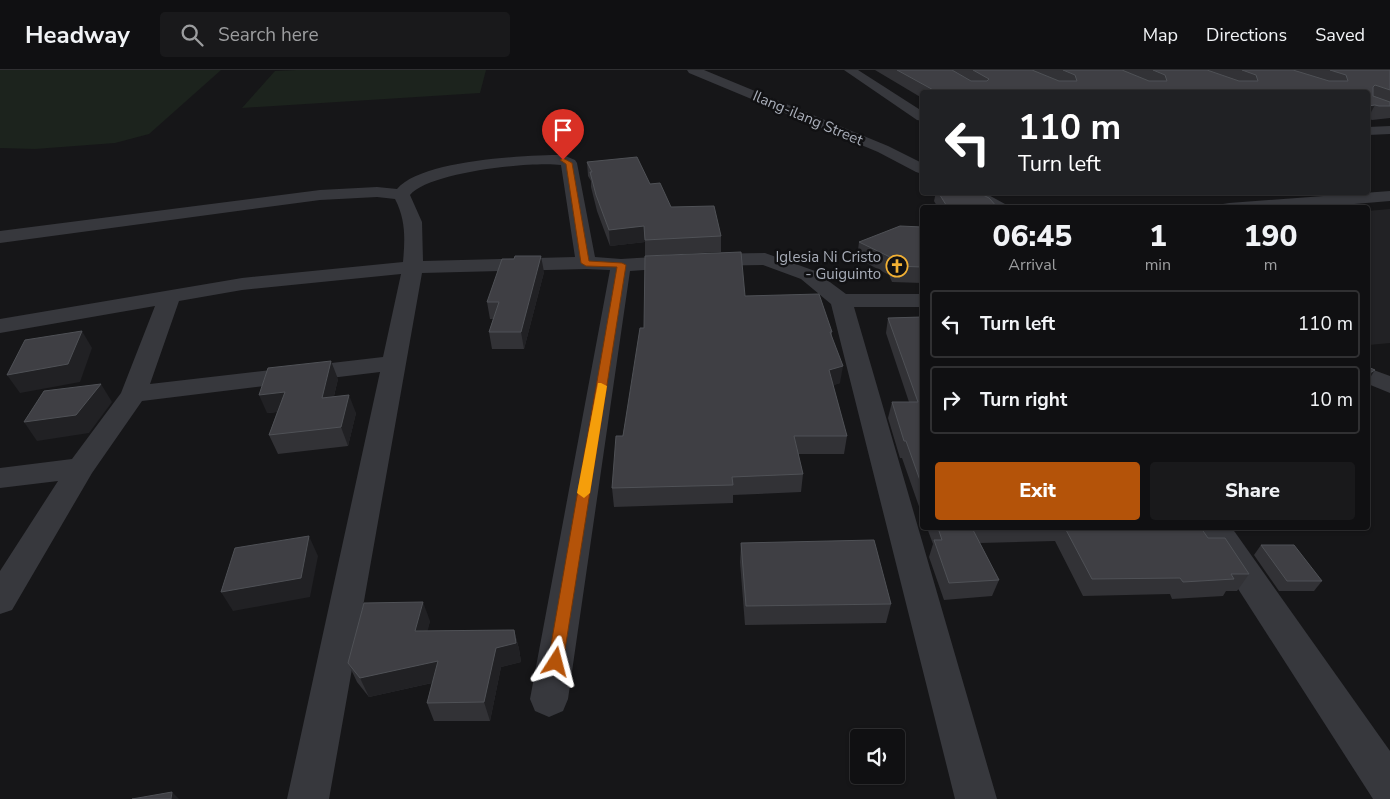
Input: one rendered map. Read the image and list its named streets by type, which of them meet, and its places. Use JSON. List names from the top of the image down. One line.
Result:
{"streets":{"street":["Ilang-ilang Street"]},"places":{"church":["Iglesia Ni Cristo - Guiguinto"]},"page":{"header":"Headway","search":"Search here","nav":["Map","Directions","Saved"],"turn":["110 m","Turn left"],"eta":["06:45","Arrival","1","min","190","m"],"list":[{"name":"Turn left","value":"110 m"},{"name":"Turn right","value":"10 m"}],"buttons":["Exit","Share"]}}
